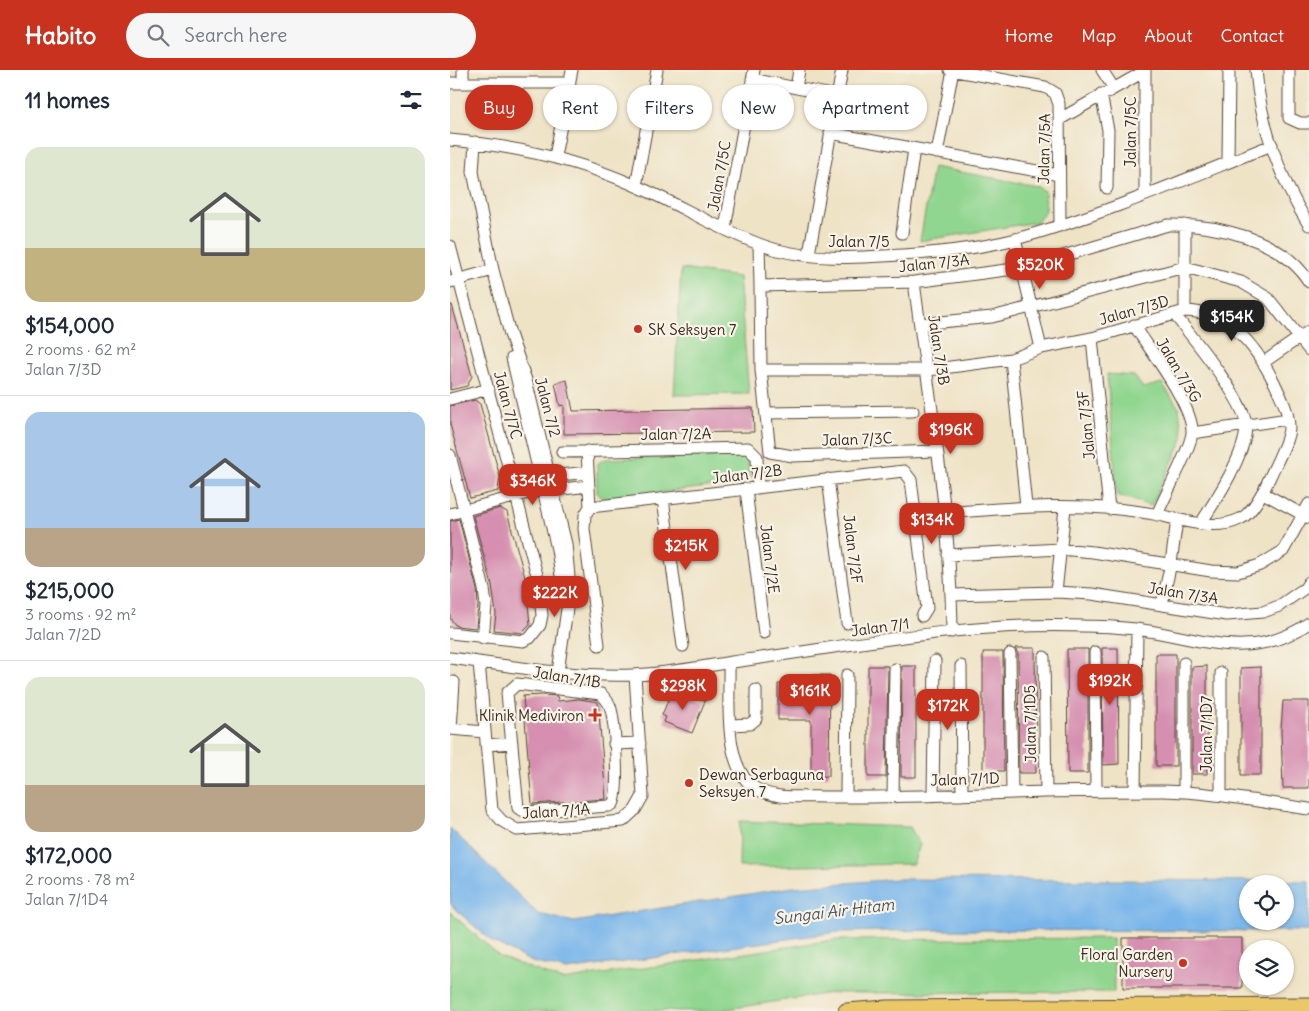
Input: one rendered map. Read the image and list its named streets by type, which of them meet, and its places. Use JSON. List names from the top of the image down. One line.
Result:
{"streets":{"street":["Jalan 7/5C","Jalan 7/5A","Jalan 7/5","Jalan 7/3A","Jalan 7/3D","Jalan 7/3B","Jalan 7/3G","Jalan 7/7C","Jalan 7/2","Jalan 7/3F","Jalan 7/2A","Jalan 7/3C","Jalan 7/2B","Jalan 7/2F","Jalan 7/2E","Jalan 7/1","Jalan 7/1B","Jalan 7/1D5","Jalan 7/1D7","Jalan 7/1D","Jalan 7/1A"]},"crossings":[["Jalan 7/5C","Jalan 7/5"],["Jalan 7/5A","Jalan 7/5"],["Jalan 7/5","Jalan 7/2"],["Jalan 7/3A","Jalan 7/3B"],["Jalan 7/3D","Jalan 7/3B"],["Jalan 7/3D","Jalan 7/3G"],["Jalan 7/3D","Jalan 7/3F"],["Jalan 7/3B","Jalan 7/3C"],["Jalan 7/3B","Jalan 7/1"],["Jalan 7/2","Jalan 7/1"],["Jalan 7/2A","Jalan 7/2B"],["Jalan 7/2B","Jalan 7/2F"],["Jalan 7/2B","Jalan 7/2E"],["Jalan 7/1","Jalan 7/1D"],["Jalan 7/1","Jalan 7/1A"],["Jalan 7/1D5","Jalan 7/1D"],["Jalan 7/1D7","Jalan 7/1D"]],"water":["Sungai Air Hitam"],"places":{"other":["SK Seksyen 7","Dewan Serbaguna Seksyen 7","Floral Garden Nursery"],"health":["Klinik Mediviron"]},"page":{"header":"Habito","search":"Search here","nav":["Home","Map","About","Contact"],"heading":"11 homes","chip":["Buy","Rent","Filters","New","Apartment"],"list":[{"name":"$154,000","note":"2 rooms · 62 m² · Jalan 7/3D"},{"name":"$215,000","note":"3 rooms · 92 m² · Jalan 7/2D"},{"name":"$172,000","note":"2 rooms · 78 m² · Jalan 7/1D4"}],"price":["$520K","$154K","$196K","$346K","$134K","$215K","$222K","$192K","$298K","$161K","$172K"]}}
